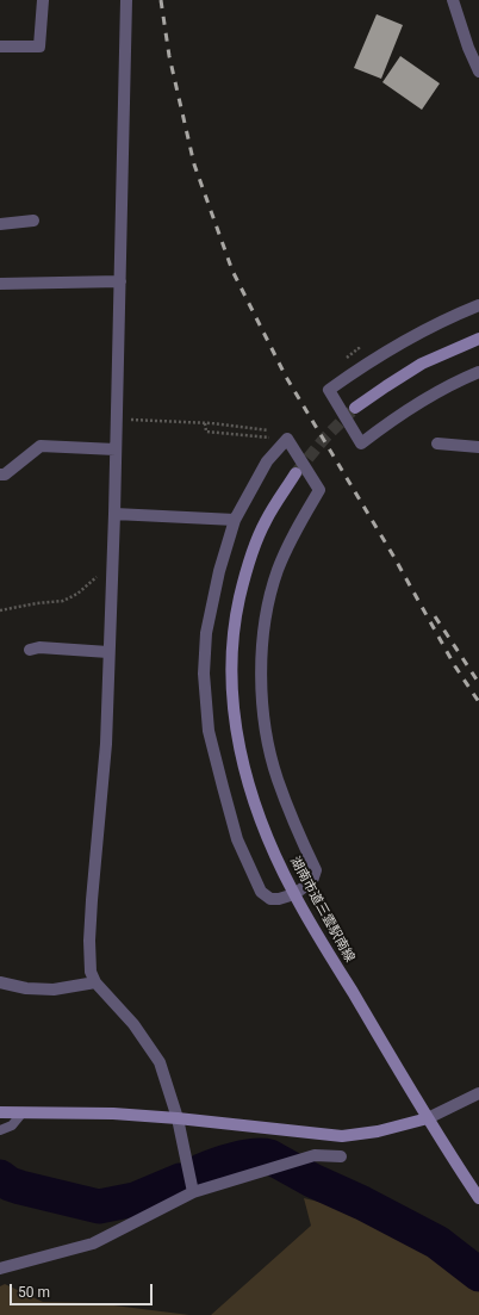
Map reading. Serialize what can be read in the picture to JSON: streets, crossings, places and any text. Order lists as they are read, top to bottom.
{
  "streets": {
    "street": ["湖南市道三雲駅南線"]
  },
  "scale_bar": "50 m"
}
